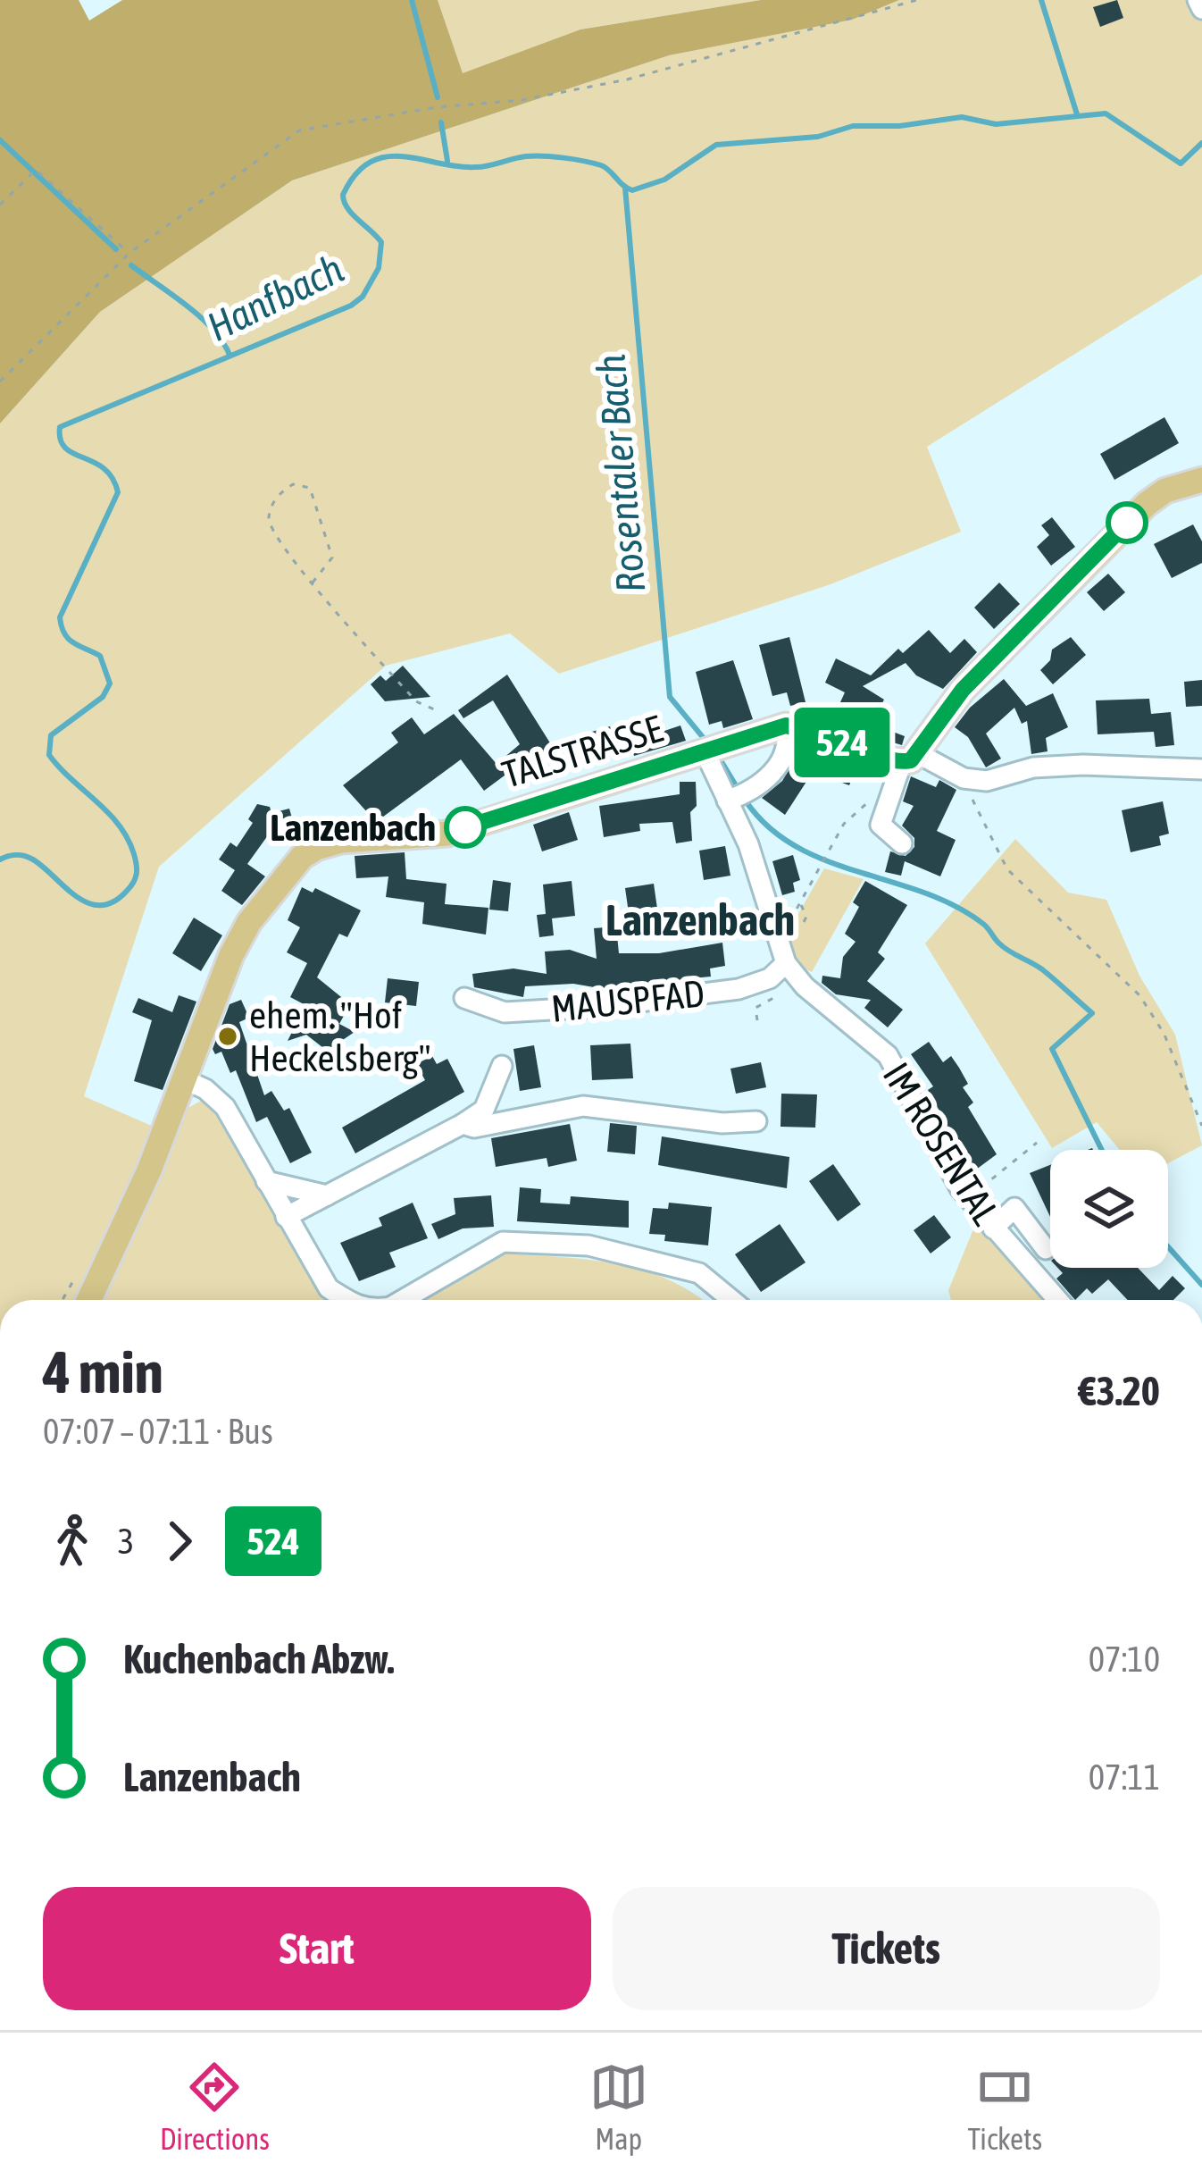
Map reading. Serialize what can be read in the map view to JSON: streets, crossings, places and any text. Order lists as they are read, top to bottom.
{
  "streets": {
    "main road": ["TALSTRASSE"],
    "street": ["MAUSPFAD", "IM ROSENTAL"]
  },
  "crossings": [
    ["TALSTRASSE", "IM ROSENTAL"],
    ["MAUSPFAD", "IM ROSENTAL"]
  ],
  "districts": ["Lanzenbach"],
  "water": ["Hanfbach", "Rosentaler Bach"],
  "places": ["Lanzenbach", "ehem. \"Hof Heckelsberg\""],
  "lines": ["bus line 524"],
  "page": {
    "on_map": "524",
    "heading": ["4 min", "07:07 – 07:11 · Bus", "€3.20"],
    "legs": ["3", "524"],
    "list": [
      {
        "name": "Kuchenbach Abzw.",
        "value": "07:10"
      },
      {
        "name": "Lanzenbach",
        "value": "07:11"
      }
    ],
    "buttons": ["Start", "Tickets"],
    "tabs": ["Directions", "Map", "Tickets"]
  }
}
